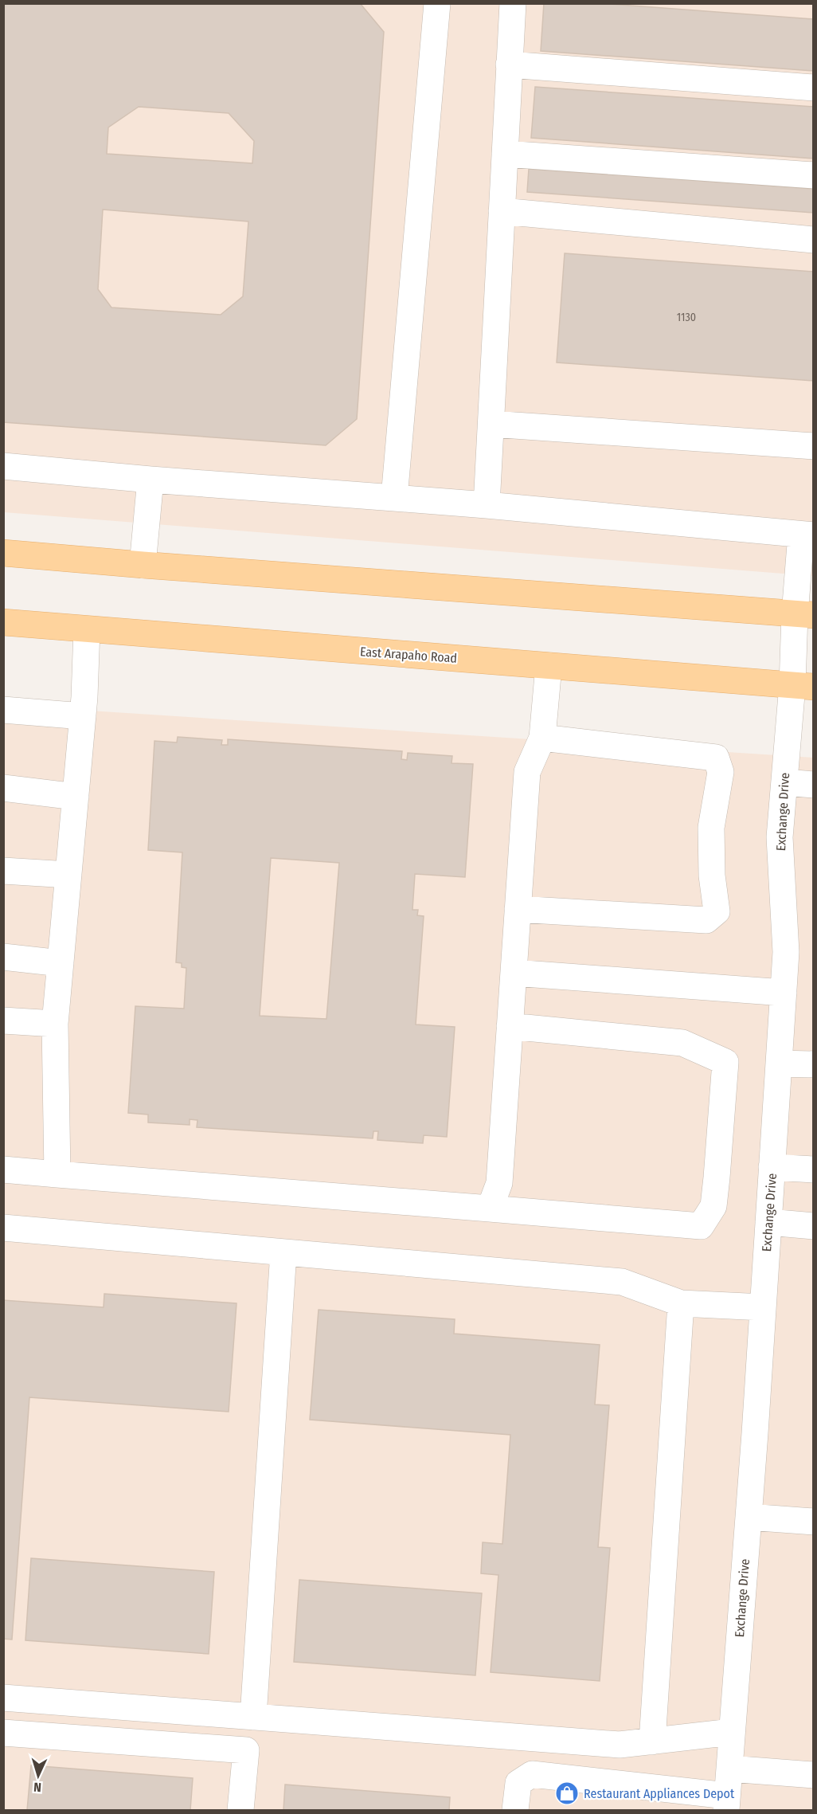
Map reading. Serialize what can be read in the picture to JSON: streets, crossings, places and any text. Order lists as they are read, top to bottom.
{
  "streets": {
    "main road": ["East Arapaho Road"],
    "street": ["Exchange Drive"]
  },
  "crossings": [
    ["East Arapaho Road", "Exchange Drive"]
  ],
  "places": {
    "shop": ["Restaurant Appliances Depot"]
  },
  "house_numbers": ["1130"],
  "north": "bottom"
}
